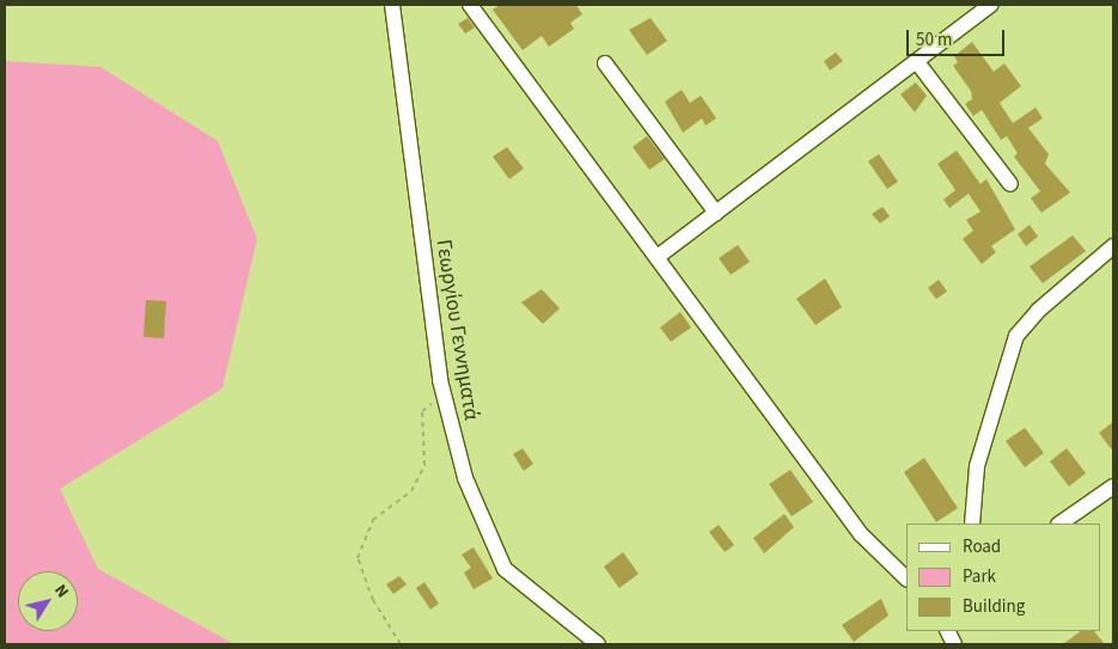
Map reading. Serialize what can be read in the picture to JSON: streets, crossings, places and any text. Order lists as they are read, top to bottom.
{
  "streets": {
    "street": ["Γεωργίου Γεννηματά"]
  },
  "legend": ["Road", "Park", "Building"],
  "scale_bar": "50 m",
  "north": "top right"
}
